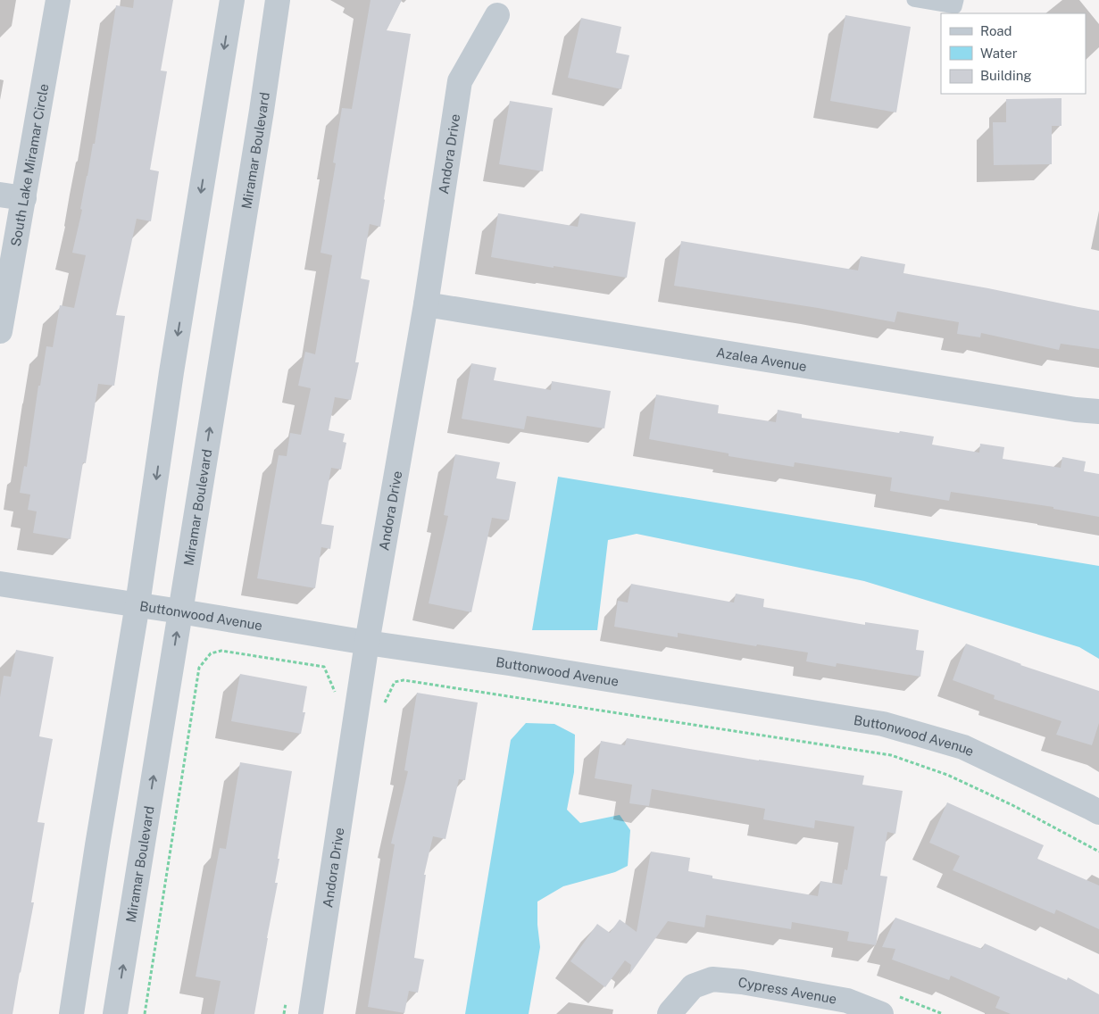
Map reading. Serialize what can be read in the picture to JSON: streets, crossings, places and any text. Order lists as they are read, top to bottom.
{
  "streets": {
    "street": [
      "Miramar Boulevard",
      "Andora Drive",
      "South Lake Miramar Circle",
      "Azalea Avenue",
      "Buttonwood Avenue",
      "Cypress Avenue"
    ]
  },
  "crossings": [
    ["Miramar Boulevard", "Buttonwood Avenue"],
    ["Andora Drive", "Azalea Avenue"],
    ["Andora Drive", "Buttonwood Avenue"]
  ],
  "legend": ["Road", "Water", "Building"]
}
